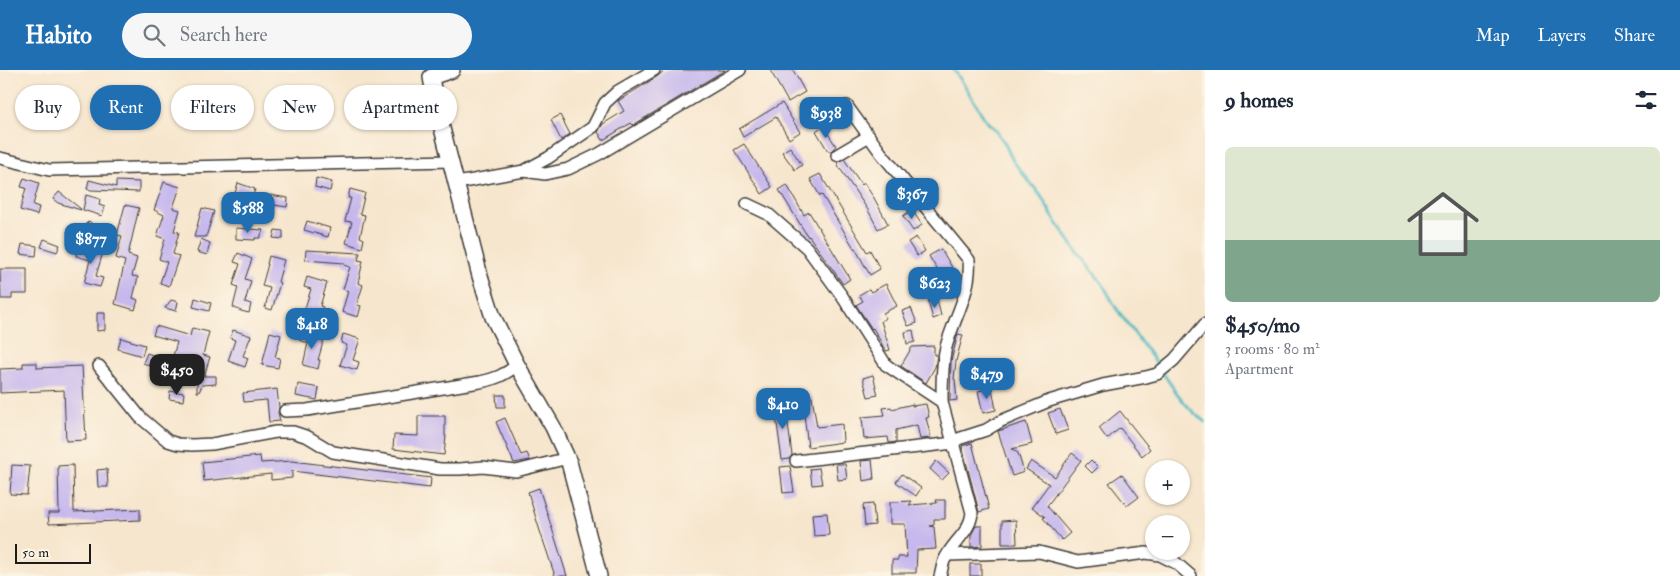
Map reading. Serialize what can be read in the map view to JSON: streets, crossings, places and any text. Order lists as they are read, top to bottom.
{
  "scale_bar": "50 m",
  "page": {
    "header": "Habito",
    "search": "Search here",
    "nav": ["Map", "Layers", "Share"],
    "heading": "9 homes",
    "chip": [
      "Buy",
      "Rent",
      "Filters",
      "New",
      "Apartment"
    ],
    "price": [
      "$938",
      "$367",
      "$588",
      "$877",
      "$623",
      "$418",
      "$450",
      "$479",
      "$410"
    ],
    "list": [
      {
        "name": "$450/mo",
        "note": "3 rooms · 80 m² · Apartment"
      }
    ],
    "map_buttons": ["+", "−"],
    "scale": "50 m"
  }
}
